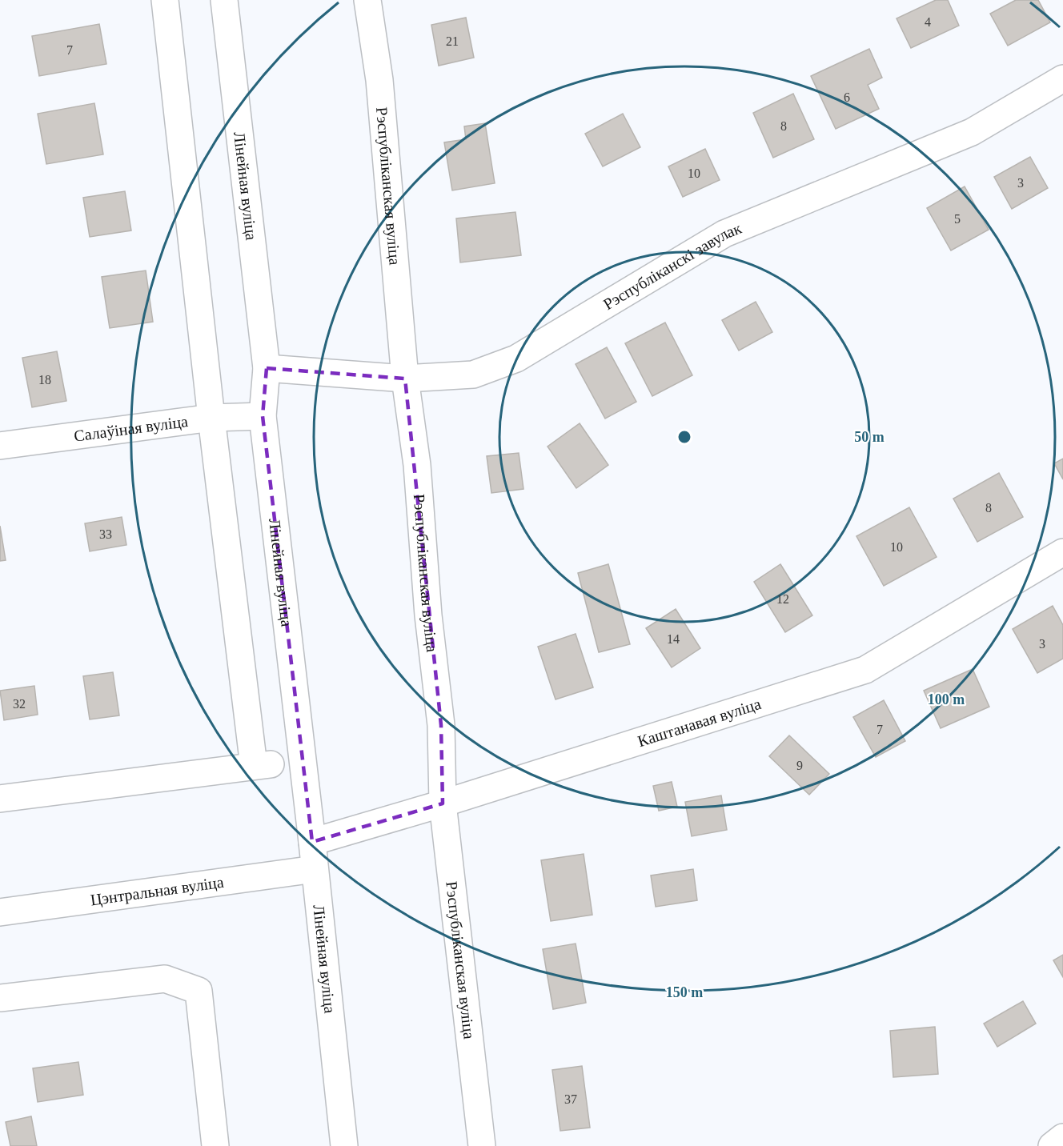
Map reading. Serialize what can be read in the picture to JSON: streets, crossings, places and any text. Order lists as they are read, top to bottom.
{
  "streets": {
    "street": [
      "Рэспубліканская вуліца",
      "Лінейная вуліца",
      "Рэспубліканскі завулак",
      "Салаўіная вуліца",
      "Каштанавая вуліца",
      "Цэнтральная вуліца"
    ]
  },
  "crossings": [
    ["Рэспубліканская вуліца", "Рэспубліканскі завулак"],
    ["Рэспубліканская вуліца", "Каштанавая вуліца"],
    ["Лінейная вуліца", "Рэспубліканскі завулак"],
    ["Лінейная вуліца", "Салаўіная вуліца"],
    ["Лінейная вуліца", "Каштанавая вуліца"],
    ["Лінейная вуліца", "Цэнтральная вуліца"]
  ],
  "house_numbers": [
    "4",
    "21",
    "7",
    "6",
    "8",
    "10",
    "3",
    "5",
    "18",
    "8",
    "33",
    "10",
    "12",
    "14",
    "3",
    "32",
    "7",
    "9",
    "37"
  ],
  "rings": ["50 m", "100 m", "150 m"]
}
